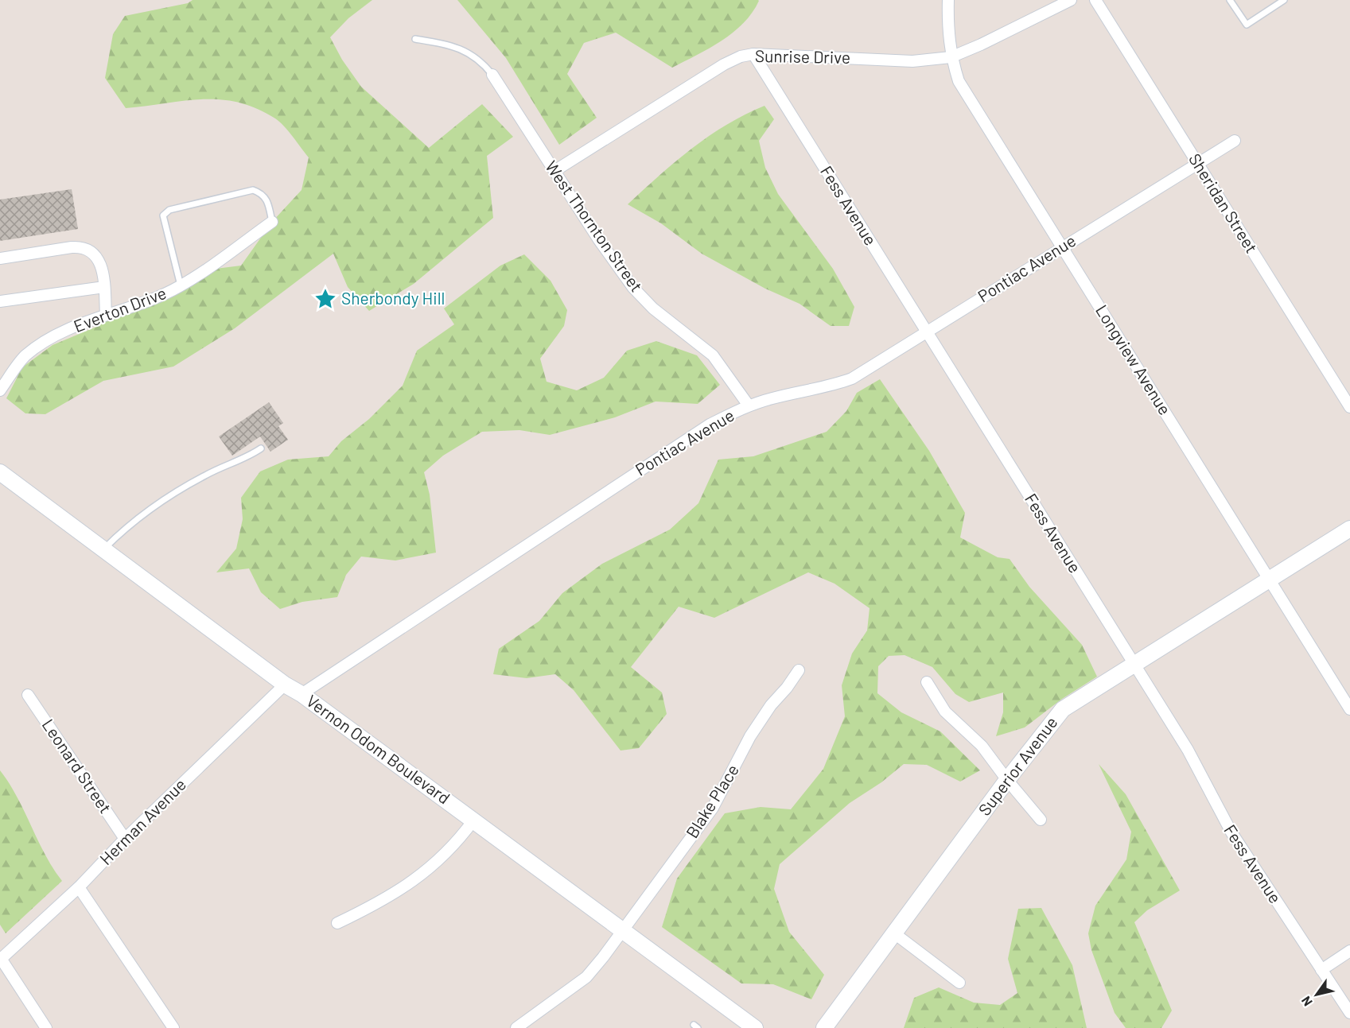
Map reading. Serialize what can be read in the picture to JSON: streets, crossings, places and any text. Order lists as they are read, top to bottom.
{
  "streets": {
    "main road": ["Vernon Odom Boulevard", "Superior Avenue"],
    "street": [
      "Sunrise Drive",
      "Sheridan Street",
      "Fess Avenue",
      "West Thornton Street",
      "Pontiac Avenue",
      "Everton Drive",
      "Longview Avenue",
      "Leonard Street",
      "Blake Place",
      "Herman Avenue"
    ]
  },
  "crossings": [
    ["Sunrise Drive", "Fess Avenue"],
    ["Sunrise Drive", "West Thornton Street"],
    ["Sunrise Drive", "Longview Avenue"],
    ["Sheridan Street", "Pontiac Avenue"],
    ["Fess Avenue", "Pontiac Avenue"],
    ["Fess Avenue", "Superior Avenue"],
    ["West Thornton Street", "Pontiac Avenue"],
    ["Pontiac Avenue", "Longview Avenue"],
    ["Pontiac Avenue", "Vernon Odom Boulevard"],
    ["Longview Avenue", "Superior Avenue"],
    ["Vernon Odom Boulevard", "Blake Place"],
    ["Vernon Odom Boulevard", "Herman Avenue"],
    ["Leonard Street", "Herman Avenue"]
  ],
  "places": {
    "place": ["Sherbondy Hill"]
  },
  "north": "bottom left"
}
